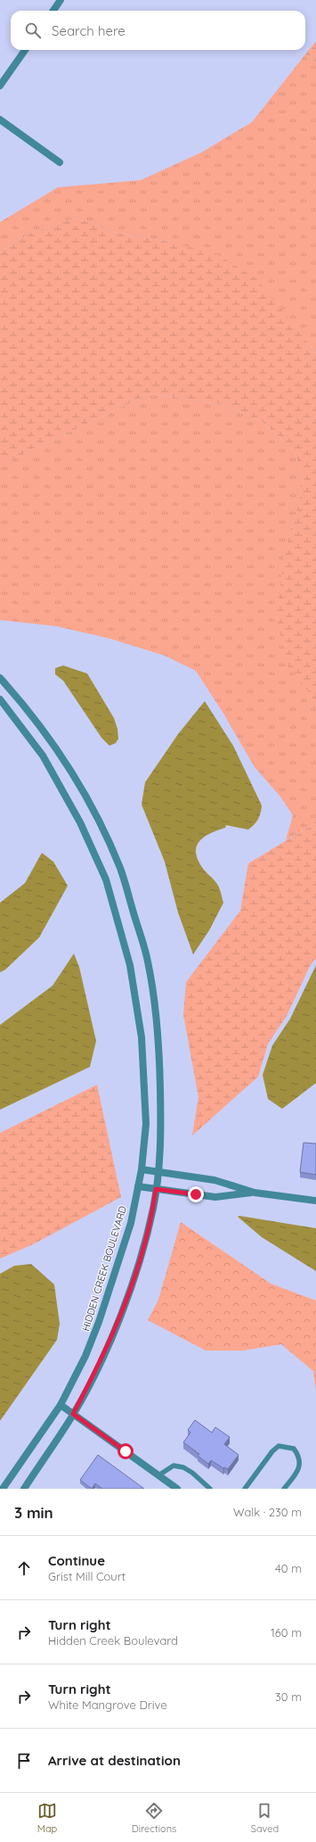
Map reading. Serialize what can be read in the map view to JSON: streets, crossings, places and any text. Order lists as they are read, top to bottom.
{
  "streets": {
    "street": ["HIDDEN CREEK BOULEVARD"]
  },
  "page": {
    "search": "Search here",
    "heading": ["3 min", "Walk · 230 m"],
    "list": [
      ["Continue", "Grist Mill Court", "40 m"],
      ["Turn right", "Hidden Creek Boulevard", "160 m"],
      ["Turn right", "White Mangrove Drive", "30 m"],
      "Arrive at destination"
    ],
    "nav": ["Map", "Directions", "Saved"]
  }
}
